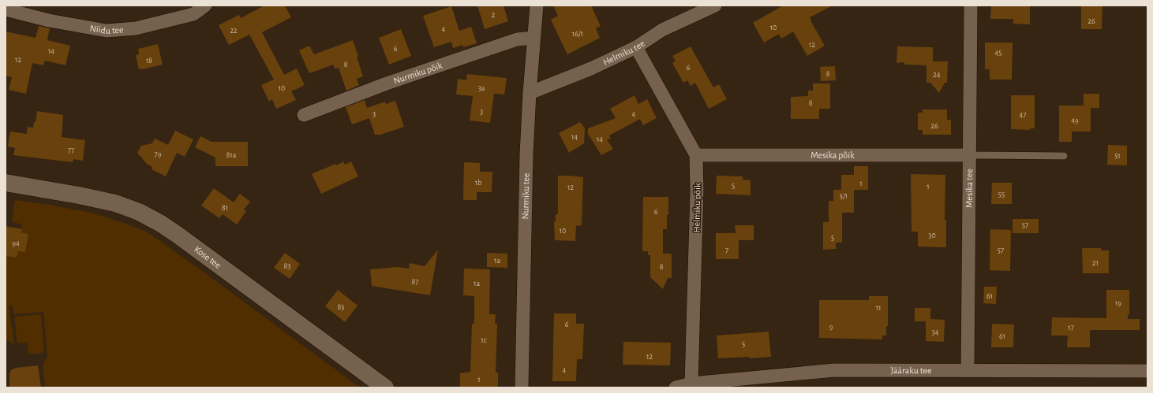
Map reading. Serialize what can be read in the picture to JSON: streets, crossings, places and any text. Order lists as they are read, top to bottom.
{
  "streets": {
    "main road": ["Kose tee"],
    "street": [
      "Niidu tee",
      "Helmiku tee",
      "Nurmiku põik",
      "Mesika põik",
      "Mesika tee",
      "Nurmiku tee",
      "Helmiku põik",
      "Jääraku tee"
    ]
  },
  "crossings": [
    ["Helmiku tee", "Nurmiku tee"],
    ["Helmiku tee", "Helmiku põik"],
    ["Nurmiku põik", "Nurmiku tee"],
    ["Mesika põik", "Mesika tee"],
    ["Mesika põik", "Helmiku põik"],
    ["Mesika tee", "Jääraku tee"],
    ["Helmiku põik", "Jääraku tee"]
  ],
  "house_numbers": [
    "2",
    "26",
    "10",
    "4",
    "22",
    "16/1",
    "12",
    "6",
    "14",
    "45",
    "12",
    "18",
    "8",
    "6",
    "8",
    "24",
    "10",
    "3a",
    "8",
    "3",
    "3",
    "4",
    "47",
    "49",
    "26",
    "14",
    "14",
    "77",
    "79",
    "81a",
    "51",
    "1b",
    "1",
    "5",
    "1",
    "12",
    "55",
    "5/1",
    "81",
    "6",
    "57",
    "10",
    "30",
    "5",
    "94",
    "7",
    "57",
    "1a",
    "21",
    "83",
    "8",
    "87",
    "1a",
    "61",
    "19",
    "85",
    "11",
    "6",
    "9",
    "17",
    "34",
    "61",
    "1c",
    "5",
    "12",
    "4",
    "1"
  ]
}
